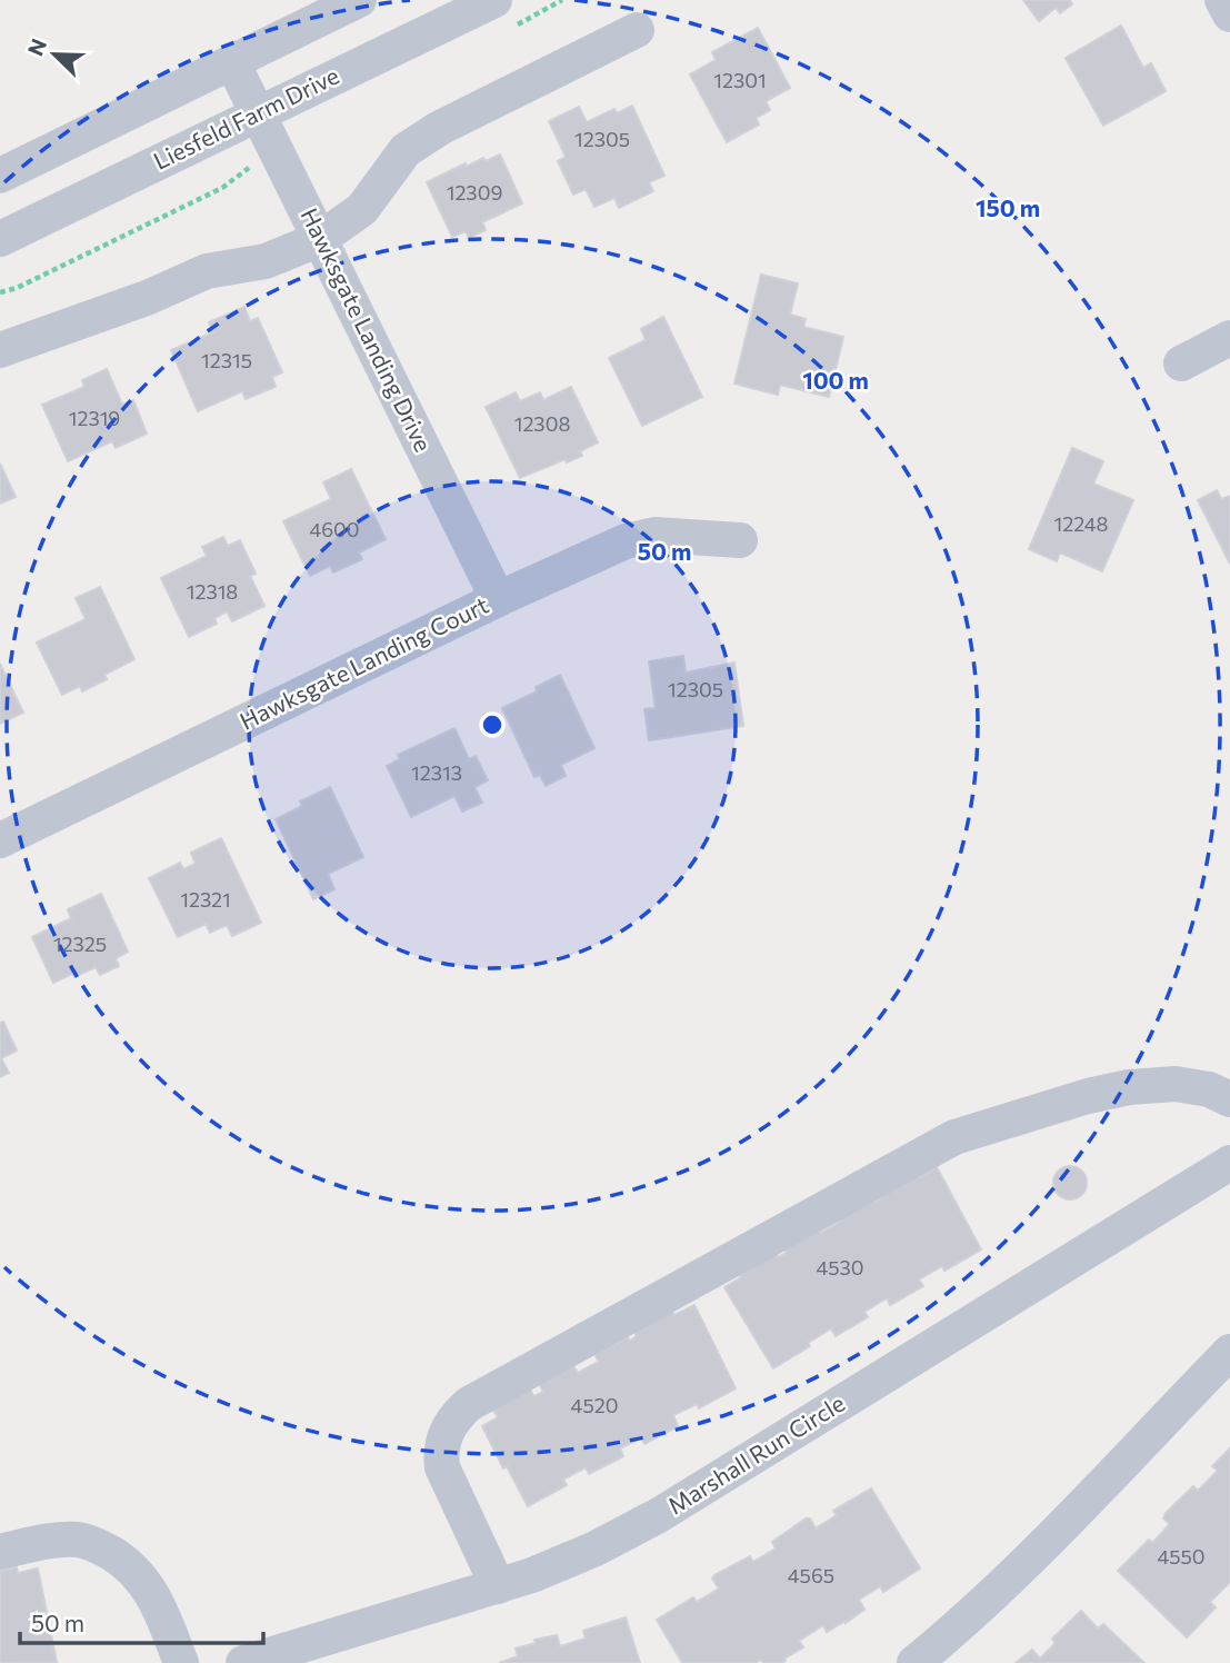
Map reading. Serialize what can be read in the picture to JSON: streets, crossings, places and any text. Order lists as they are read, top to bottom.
{
  "streets": {
    "street": [
      "Liesfeld Farm Drive",
      "Hawksgate Landing Drive",
      "Hawksgate Landing Court",
      "Marshall Run Circle"
    ]
  },
  "crossings": [
    ["Liesfeld Farm Drive", "Hawksgate Landing Drive"],
    ["Hawksgate Landing Drive", "Hawksgate Landing Court"]
  ],
  "house_numbers": [
    "12301",
    "12305",
    "12309",
    "12315",
    "12319",
    "12308",
    "12248",
    "4600",
    "12318",
    "12305",
    "12313",
    "12321",
    "12325",
    "4530",
    "4520",
    "4550",
    "4565"
  ],
  "scale_bar": "50 m",
  "north": "top left",
  "rings": ["150 m", "100 m", "50 m"]
}
